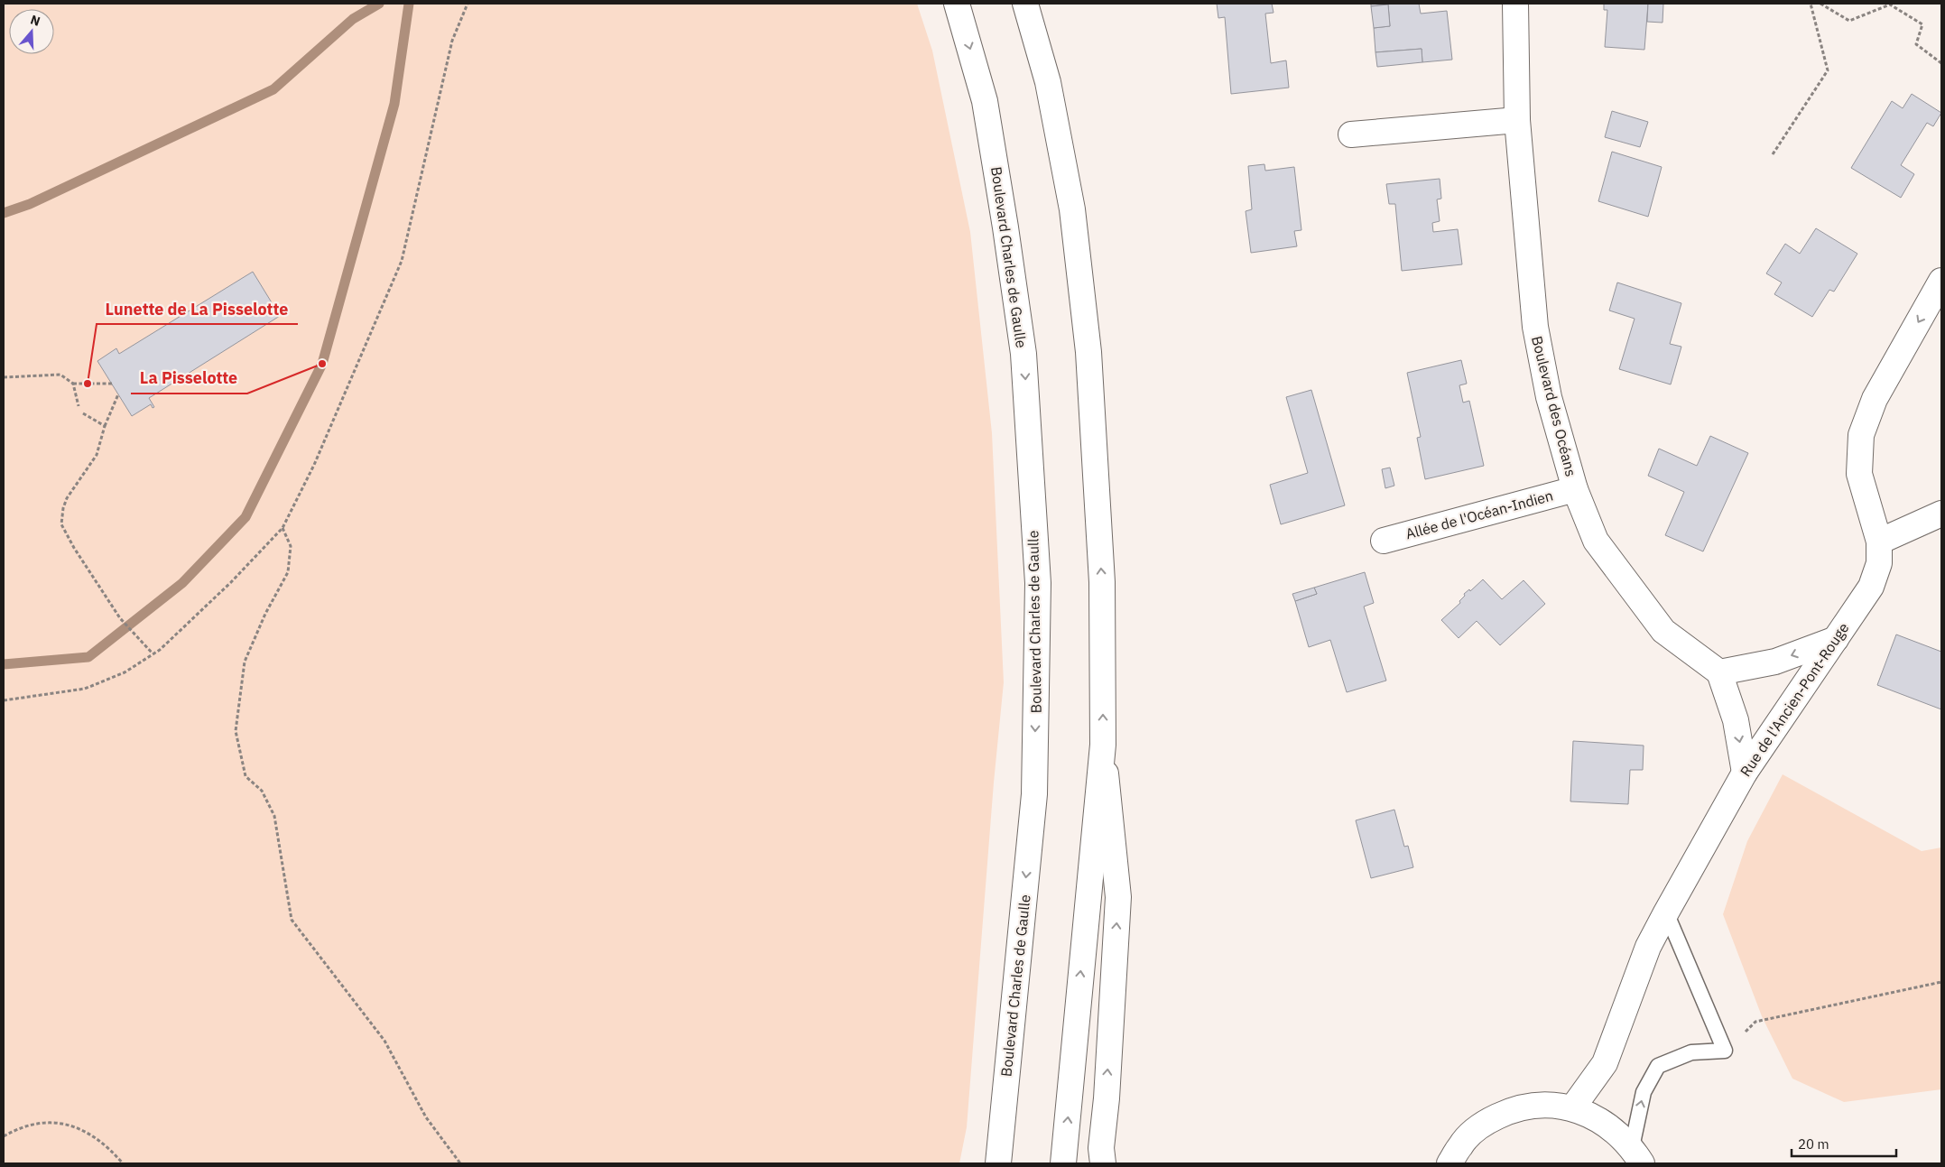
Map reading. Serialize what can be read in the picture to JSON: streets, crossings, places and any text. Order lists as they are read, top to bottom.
{
  "streets": {
    "street": [
      "Boulevard Charles de Gaulle",
      "Boulevard des Océans",
      "Allée de l'Océan-Indien",
      "Rue de l'Ancien-Pont-Rouge"
    ]
  },
  "crossings": [
    ["Boulevard des Océans", "Allée de l'Océan-Indien"]
  ],
  "places": ["La Pisselotte", "Lunette de La Pisselotte"],
  "scale_bar": "20 m",
  "north": "top"
}
